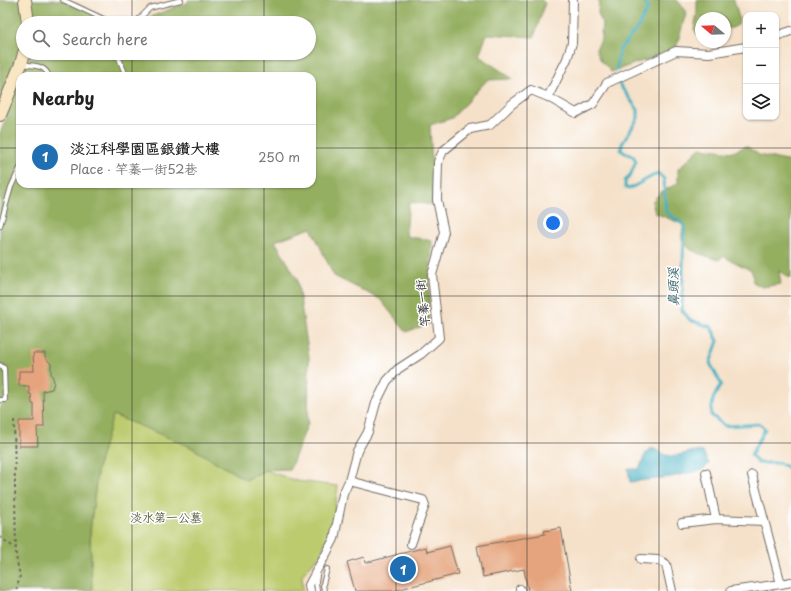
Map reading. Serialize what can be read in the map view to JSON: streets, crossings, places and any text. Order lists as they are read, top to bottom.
{
  "streets": {
    "street": ["竿蓁一街"]
  },
  "water": ["鼻頭溪"],
  "parks": ["淡水第一公墓"],
  "north": "left",
  "page": {
    "map_buttons": ["+", "−"],
    "search": "Search here",
    "heading": "Nearby",
    "list": [
      {
        "mark": "1",
        "name": "淡江科學園區銀鑽大樓",
        "note": "Place · 竿蓁一街52巷",
        "value": "250 m"
      }
    ],
    "pins": "1"
  }
}
